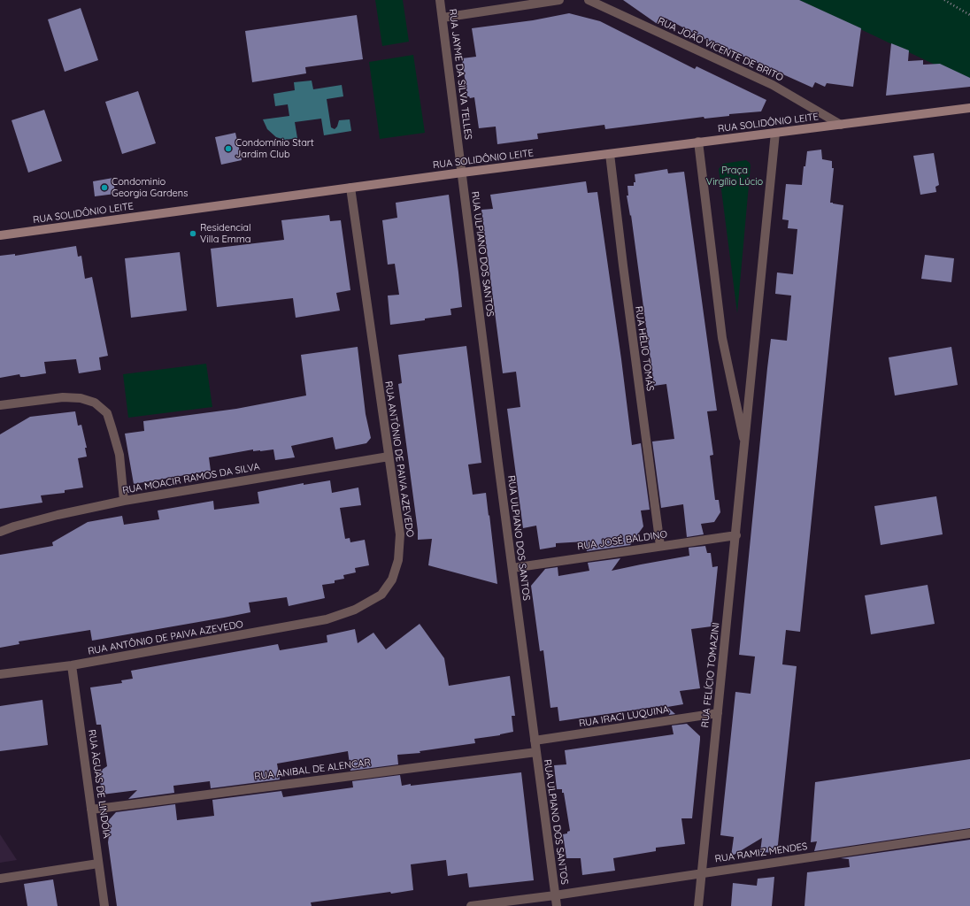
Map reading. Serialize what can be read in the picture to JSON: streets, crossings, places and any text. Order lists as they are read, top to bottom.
{
  "streets": {
    "main road": ["RUA SOLIDÔNIO LEITE"],
    "street": [
      "RUA JOÃO VICENTE DE BRITO",
      "RUA JAYME DA SILVA TELLES",
      "RUA ULPIANO DOS SANTOS",
      "RUA HÉLIO TOMÁS",
      "RUA ANTÔNIO DE PAIVA AZEVEDO",
      "RUA MOACIR RAMOS DA SILVA",
      "RUA JOSÉ BALDINO",
      "RUA FELÍCIO TOMAZINI",
      "RUA IRACI LUQUINA",
      "RUA ANIBAL DE ALENCAR",
      "RUA ÀGUAS DE LINDÓIA",
      "RUA RAMIZ MENDES"
    ]
  },
  "crossings": [
    ["RUA JOÃO VICENTE DE BRITO", "RUA SOLIDÔNIO LEITE"],
    ["RUA JAYME DA SILVA TELLES", "RUA SOLIDÔNIO LEITE"],
    ["RUA JAYME DA SILVA TELLES", "RUA ULPIANO DOS SANTOS"],
    ["RUA SOLIDÔNIO LEITE", "RUA ULPIANO DOS SANTOS"],
    ["RUA SOLIDÔNIO LEITE", "RUA HÉLIO TOMÁS"],
    ["RUA SOLIDÔNIO LEITE", "RUA ANTÔNIO DE PAIVA AZEVEDO"],
    ["RUA ULPIANO DOS SANTOS", "RUA JOSÉ BALDINO"],
    ["RUA ULPIANO DOS SANTOS", "RUA IRACI LUQUINA"],
    ["RUA ULPIANO DOS SANTOS", "RUA ANIBAL DE ALENCAR"],
    ["RUA ULPIANO DOS SANTOS", "RUA RAMIZ MENDES"],
    ["RUA HÉLIO TOMÁS", "RUA JOSÉ BALDINO"],
    ["RUA ANTÔNIO DE PAIVA AZEVEDO", "RUA MOACIR RAMOS DA SILVA"],
    ["RUA ANTÔNIO DE PAIVA AZEVEDO", "RUA ÀGUAS DE LINDÓIA"],
    ["RUA JOSÉ BALDINO", "RUA FELÍCIO TOMAZINI"],
    ["RUA FELÍCIO TOMAZINI", "RUA IRACI LUQUINA"],
    ["RUA FELÍCIO TOMAZINI", "RUA RAMIZ MENDES"],
    ["RUA ANIBAL DE ALENCAR", "RUA ÀGUAS DE LINDÓIA"]
  ],
  "parks": ["Praça Virgílio Lúcio"],
  "places": ["Condomínio Start Jardim Club", "Condominio Georgia Gardens", "Residencial Villa Emma"]
}
